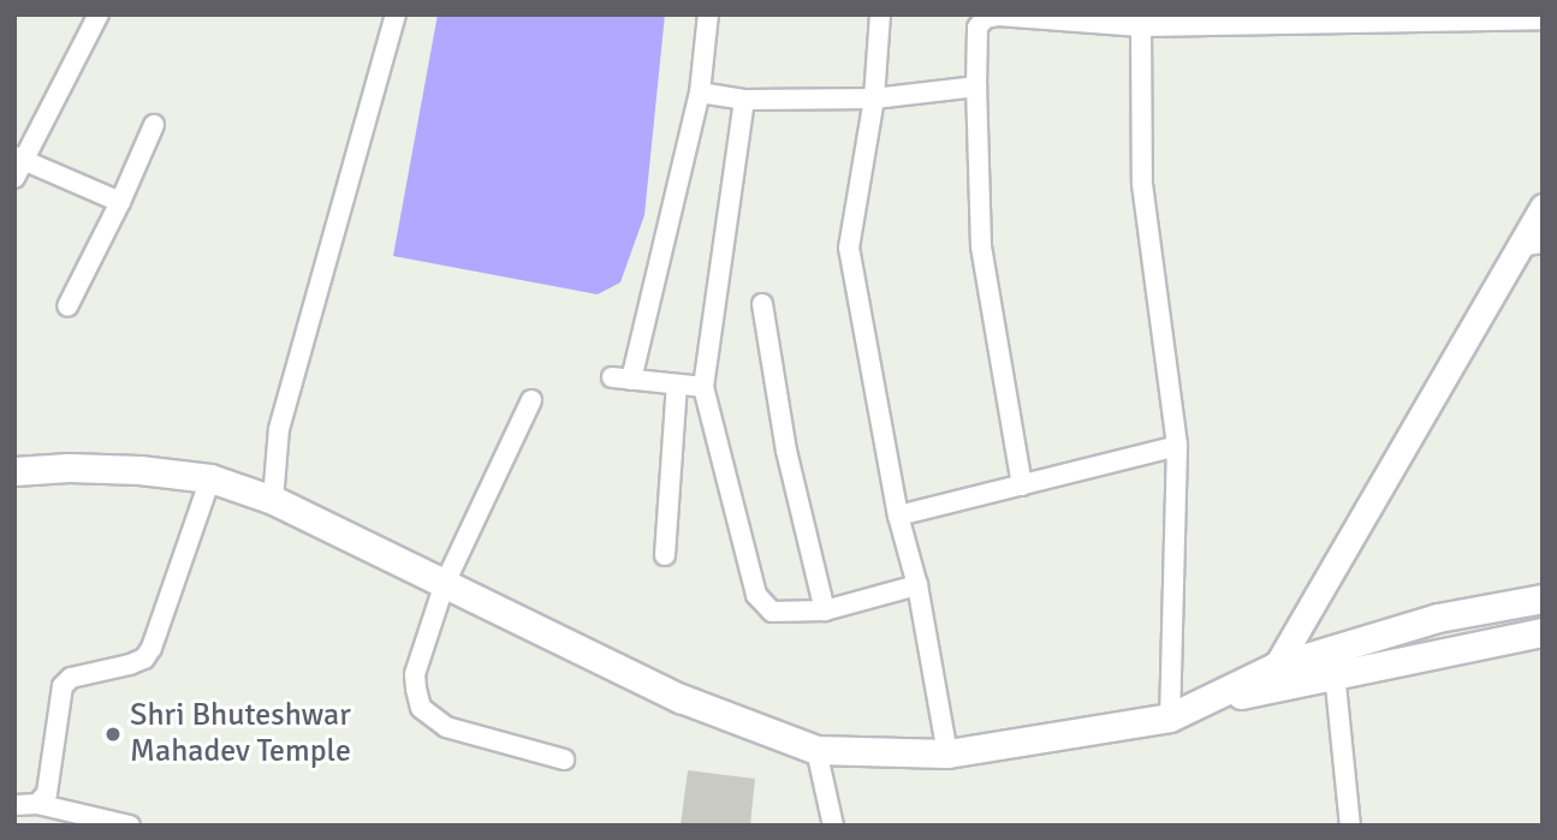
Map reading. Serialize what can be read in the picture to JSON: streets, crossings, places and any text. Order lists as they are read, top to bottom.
{
  "places": ["Shri Bhuteshwar Mahadev Temple"]
}
